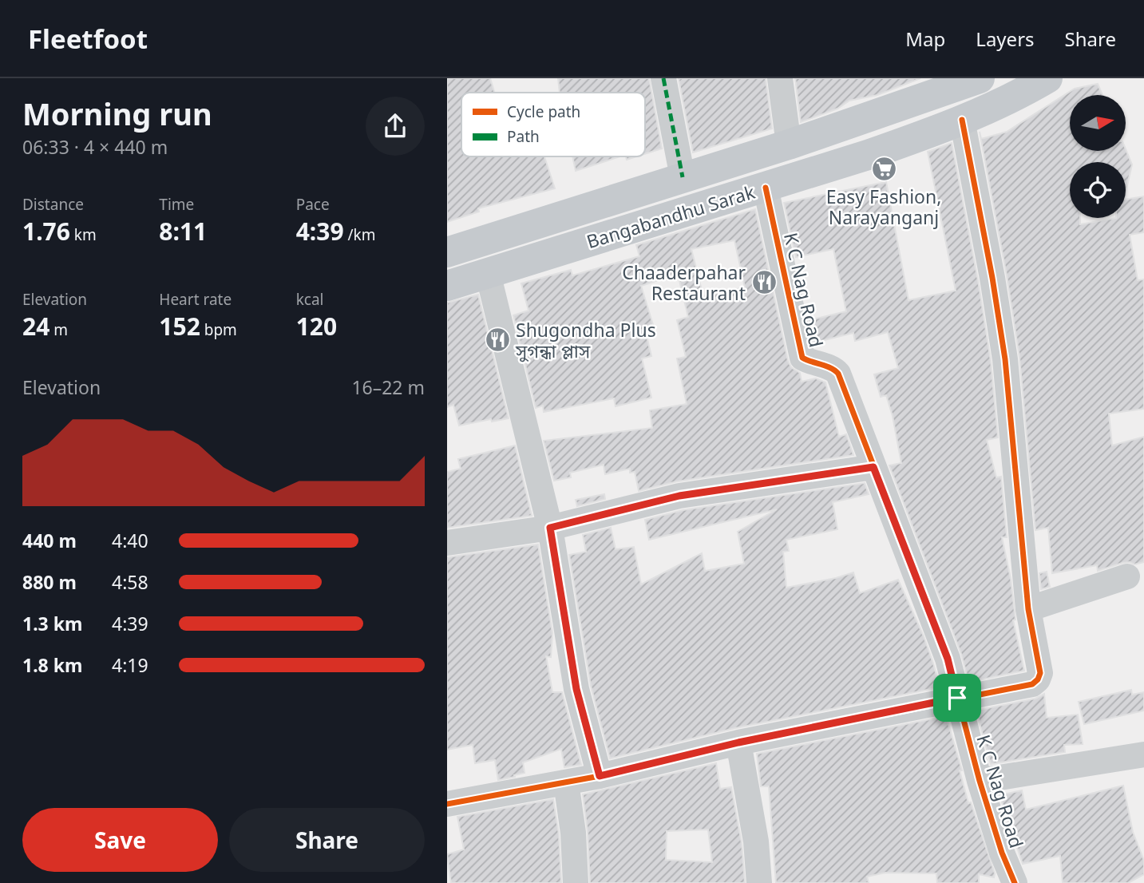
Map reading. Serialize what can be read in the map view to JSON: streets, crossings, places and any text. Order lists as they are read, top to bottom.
{
  "streets": {
    "main road": ["Bangabandhu Sarak"],
    "street": ["K C Nag Road"]
  },
  "crossings": [
    ["Bangabandhu Sarak", "K C Nag Road"]
  ],
  "places": {
    "supermarket": ["Easy Fashion, Narayanganj"],
    "restaurant": ["Chaaderpahar Restaurant", "Shugondha Plus সুগন্ধা প্লাস"]
  },
  "legend": ["Cycle path", "Path"],
  "north": "right",
  "page": {
    "header": "Fleetfoot",
    "nav": ["Map", "Layers", "Share"],
    "heading": ["Morning run", "06:33 · 4 × 440 m"],
    "stats": [
      ["Distance", "1.76 km"],
      ["Time", "8:11"],
      ["Pace", "4:39 /km"],
      ["Elevation", "24 m"],
      ["Heart rate", "152 bpm"],
      ["kcal", "120"]
    ],
    "chart": ["Elevation", "16–22 m"],
    "list": [
      {
        "name": "440 m",
        "note": "4:40"
      },
      {
        "name": "880 m",
        "note": "4:58"
      },
      {
        "name": "1.3 km",
        "note": "4:39"
      },
      {
        "name": "1.8 km",
        "note": "4:19"
      }
    ],
    "buttons": ["Save", "Share"]
  }
}
